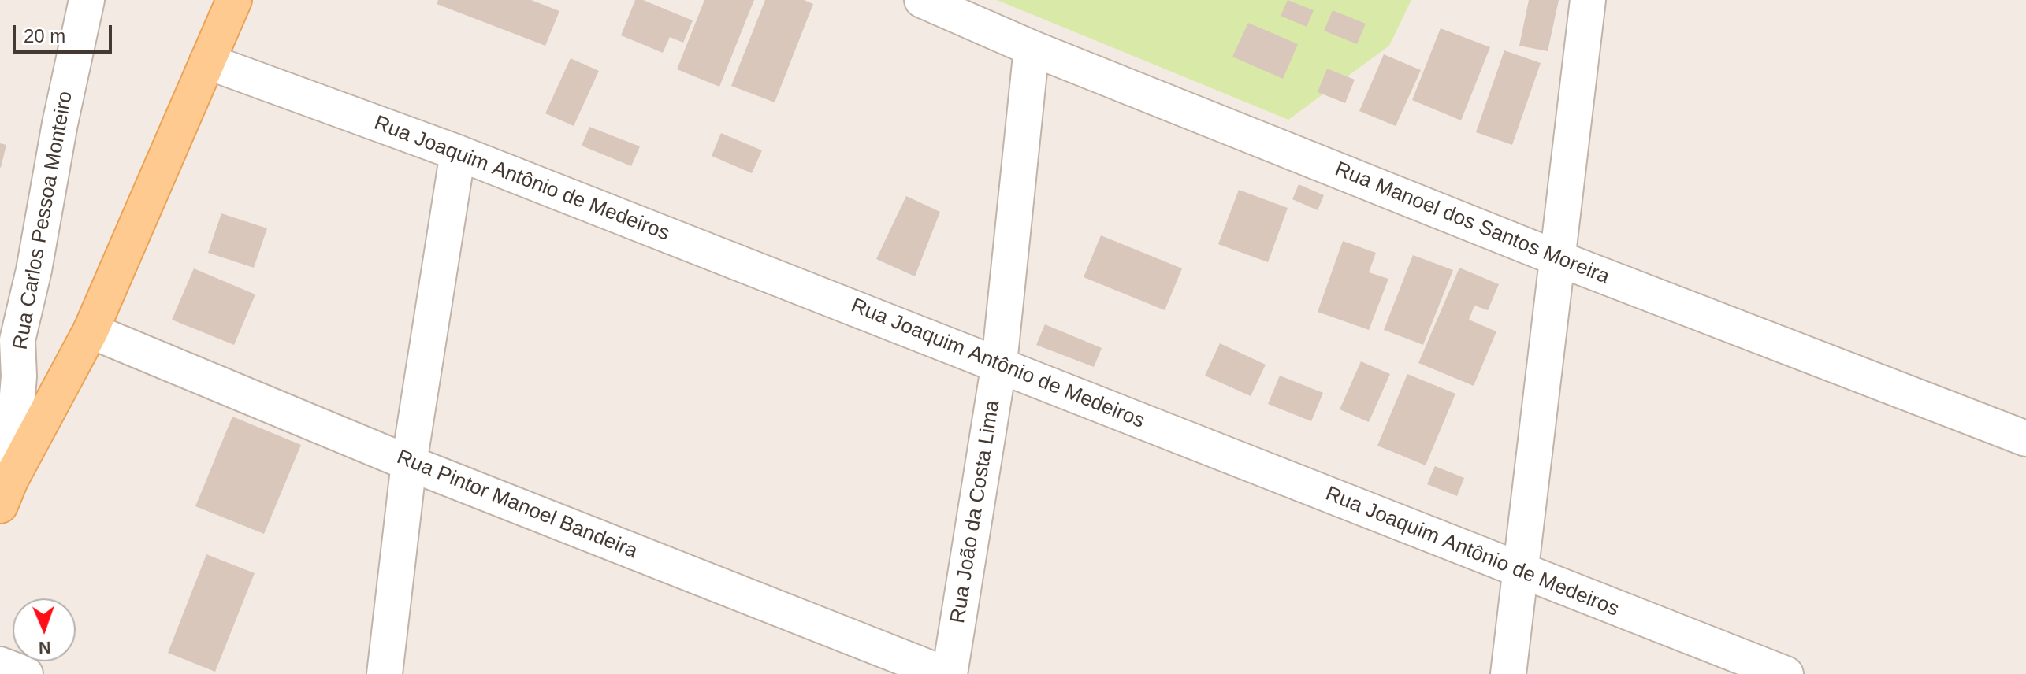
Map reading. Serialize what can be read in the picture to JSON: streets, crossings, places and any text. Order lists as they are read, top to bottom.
{
  "streets": {
    "street": [
      "Rua Joaquim Antônio de Medeiros",
      "Rua Carlos Pessoa Monteiro",
      "Rua Manoel dos Santos Moreira",
      "Rua Pintor Manoel Bandeira",
      "Rua João da Costa Lima"
    ]
  },
  "crossings": [
    ["Rua Joaquim Antônio de Medeiros", "Rua João da Costa Lima"],
    ["Rua Manoel dos Santos Moreira", "Rua João da Costa Lima"],
    ["Rua Pintor Manoel Bandeira", "Rua João da Costa Lima"]
  ],
  "scale_bar": "20 m",
  "north": "bottom"
}
